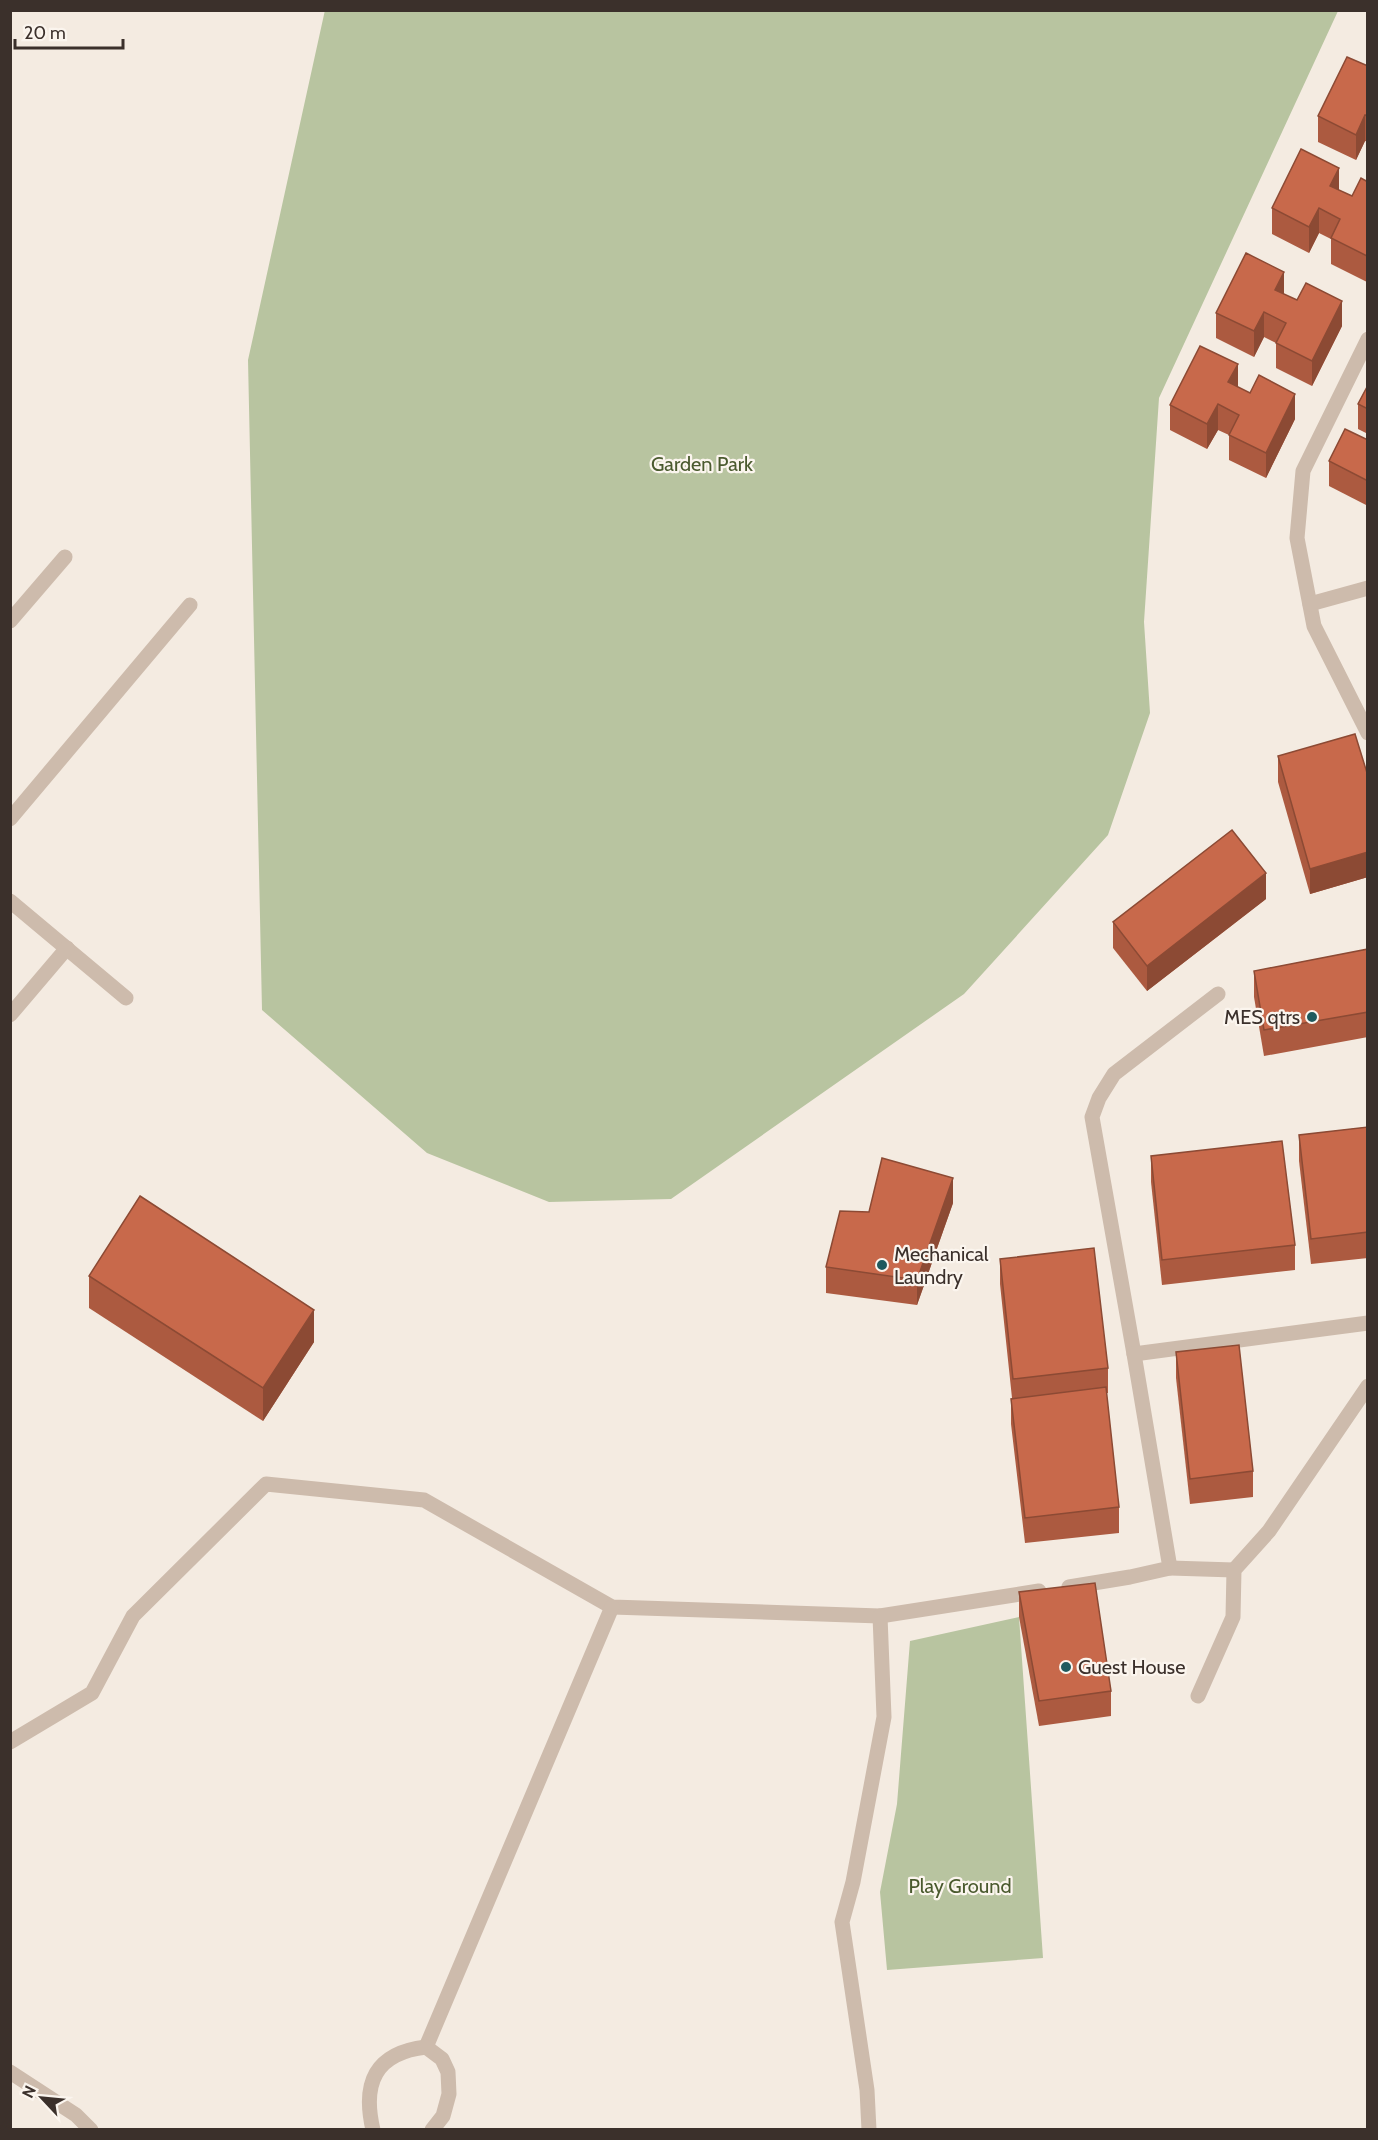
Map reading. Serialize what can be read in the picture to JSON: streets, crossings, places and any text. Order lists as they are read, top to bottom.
{
  "parks": ["Garden Park", "Play Ground"],
  "places": ["MES qtrs", "Mechanical Laundry", "Guest House"],
  "scale_bar": "20 m",
  "north": "top left"
}
